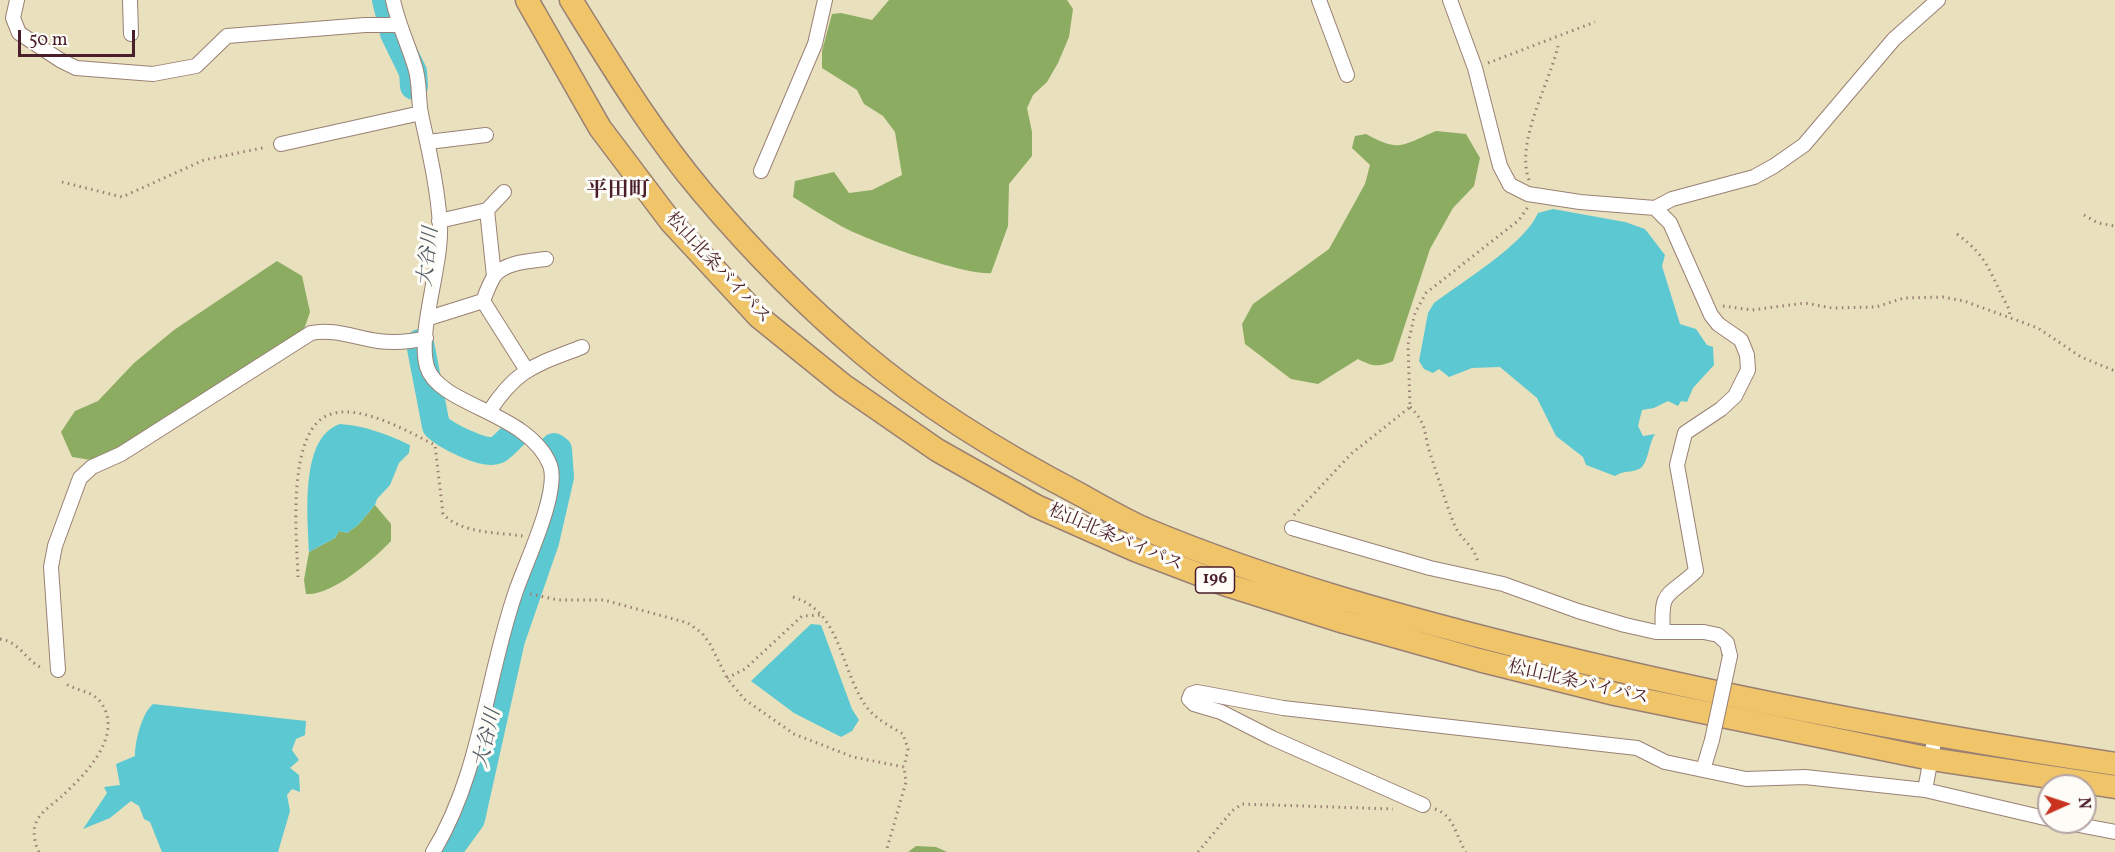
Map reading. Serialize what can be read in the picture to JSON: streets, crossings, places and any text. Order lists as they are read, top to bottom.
{
  "streets": {
    "highway": ["松山北条バイパス", "196"]
  },
  "districts": ["平田町"],
  "water": ["大谷川"],
  "scale_bar": "50 m",
  "north": "right"
}
